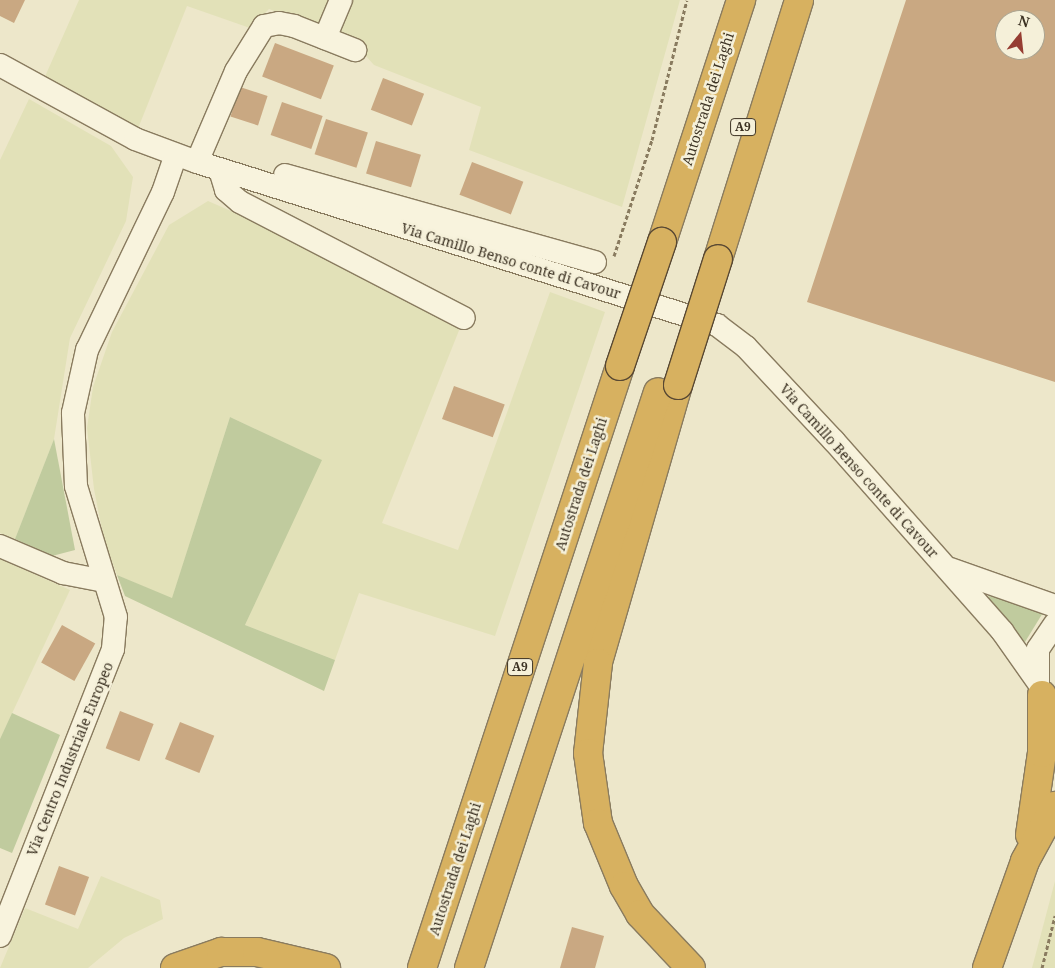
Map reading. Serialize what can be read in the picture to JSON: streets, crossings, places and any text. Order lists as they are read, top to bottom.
{
  "streets": {
    "highway": ["Autostrada dei Laghi", "A9"],
    "street": ["Via Camillo Benso conte di Cavour", "Via Centro Industriale Europeo"]
  },
  "crossings": [
    ["Via Camillo Benso conte di Cavour", "Via Centro Industriale Europeo"]
  ],
  "north": "top"
}
